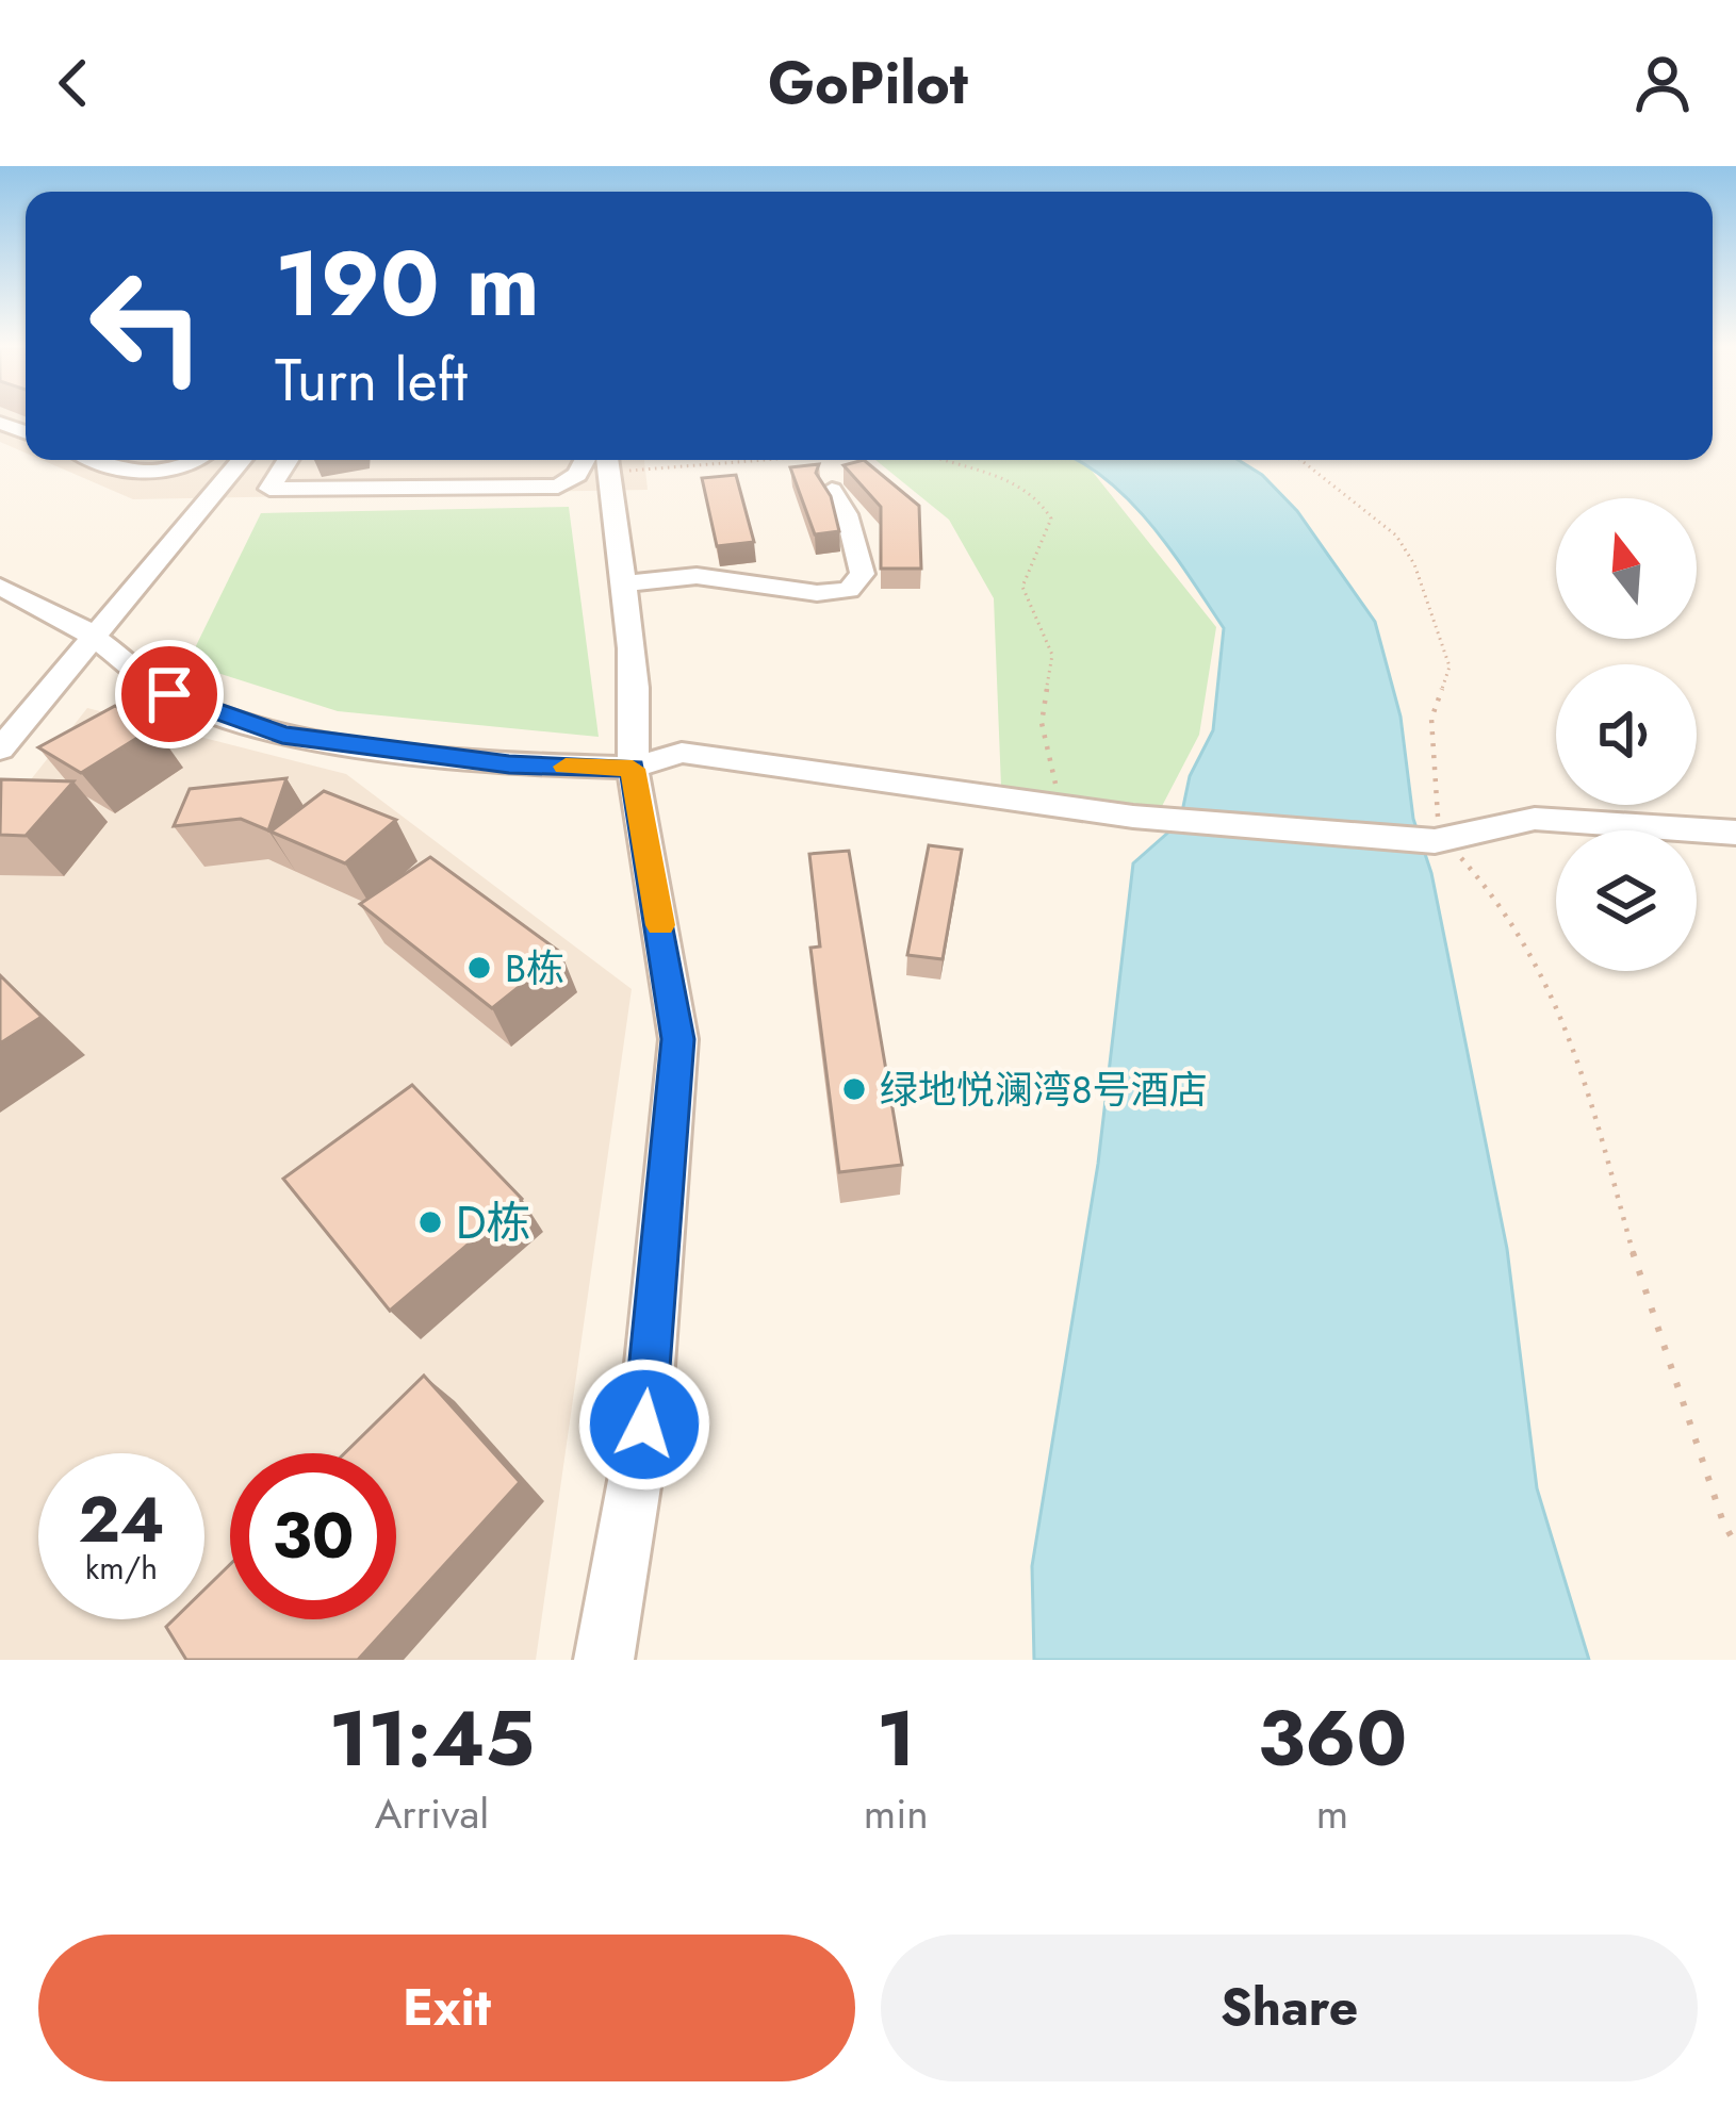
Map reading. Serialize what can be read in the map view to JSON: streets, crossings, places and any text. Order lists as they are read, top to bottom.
{
  "places": ["B栋", "绿地悦澜湾8号酒店", "D栋"],
  "north": "top",
  "page": {
    "header": "GoPilot",
    "turn": ["190 m", "Turn left"],
    "speed": "24 km/h",
    "limit": "30",
    "eta": [
      "11:45",
      "Arrival",
      "1",
      "min",
      "360",
      "m"
    ],
    "buttons": ["Exit", "Share"]
  }
}
